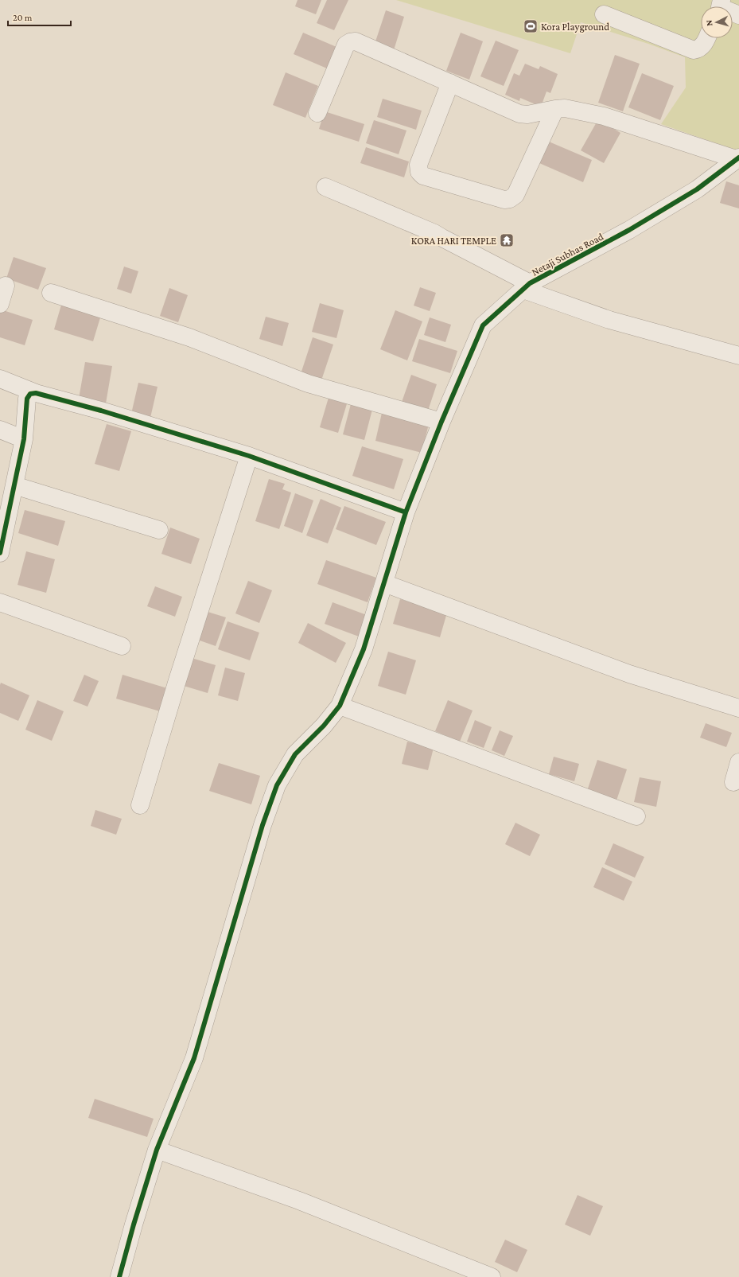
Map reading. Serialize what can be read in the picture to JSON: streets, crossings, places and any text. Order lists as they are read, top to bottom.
{
  "streets": {
    "street": ["Netaji Subhas Road"]
  },
  "places": {
    "sports": ["Kora Playground"],
    "temple": ["KORA HARI TEMPLE"]
  },
  "scale_bar": "20 m",
  "north": "left"
}
